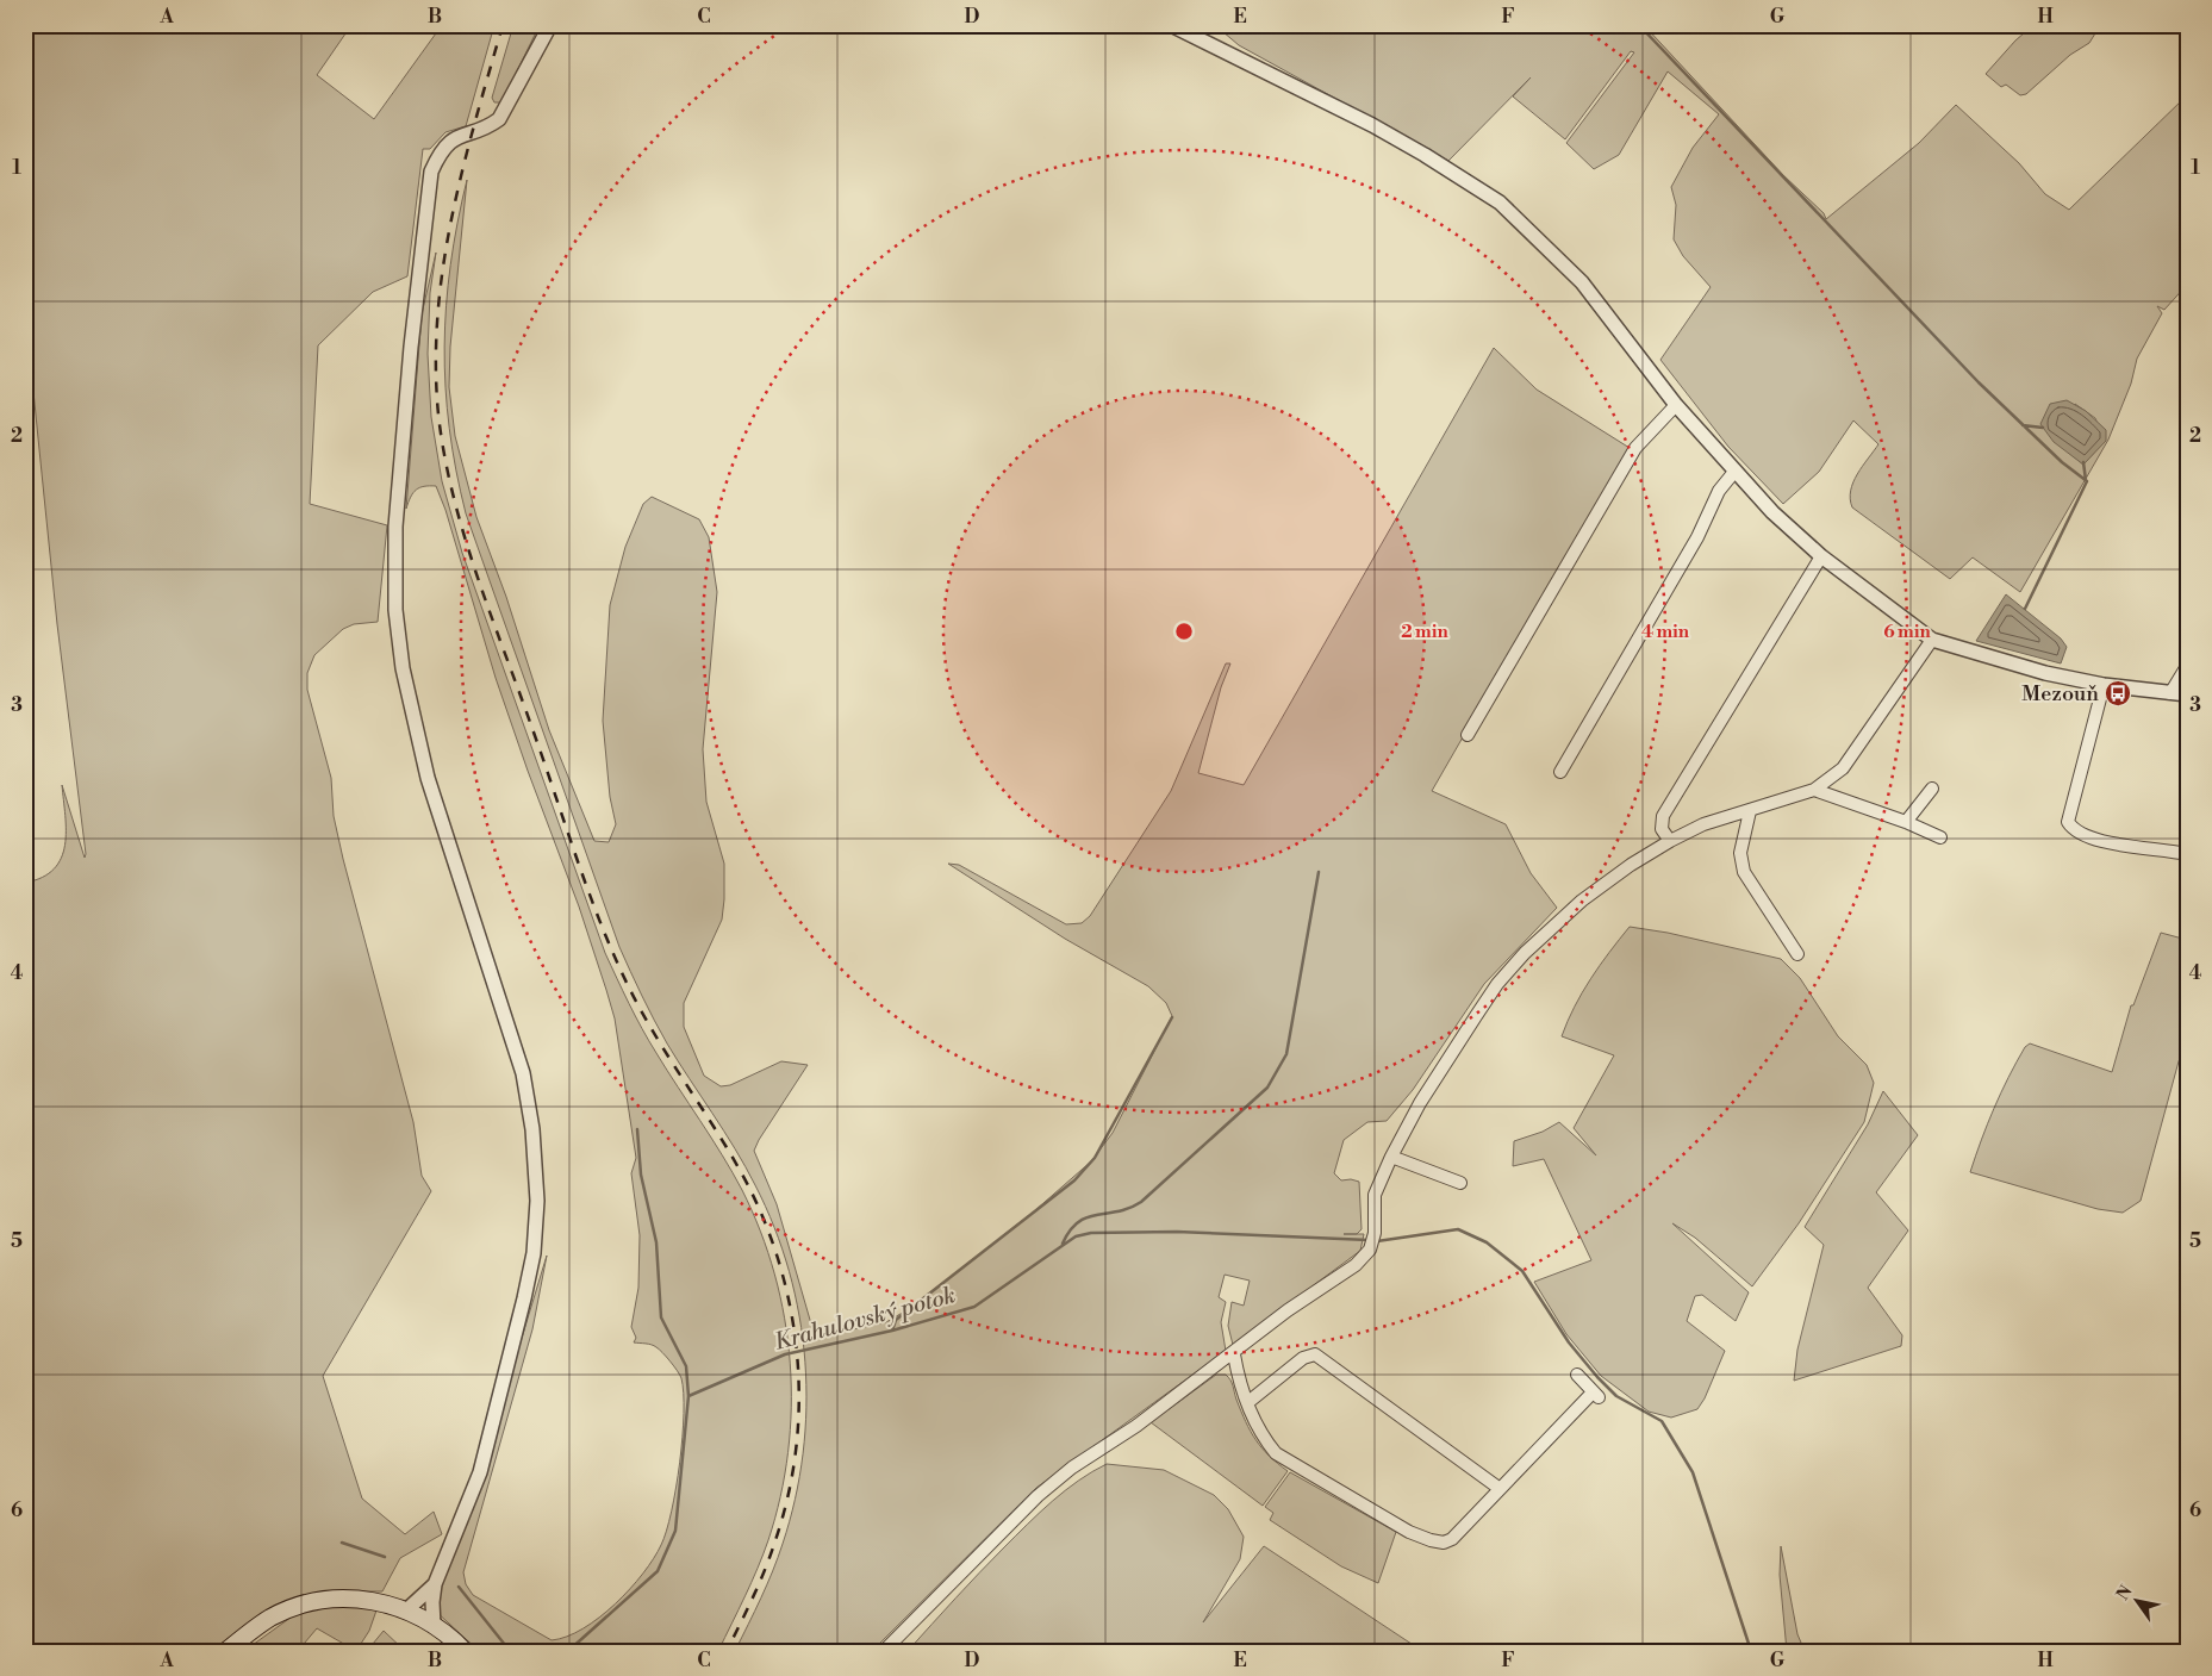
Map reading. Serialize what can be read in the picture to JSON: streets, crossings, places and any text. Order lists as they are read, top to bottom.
{
  "water": ["Krahulovský potok"],
  "places": {
    "bus stop": ["Mezouň"]
  },
  "north": "top left",
  "grid": {
    "columns": [
      "A",
      "B",
      "C",
      "D",
      "E",
      "F",
      "G",
      "H"
    ],
    "rows": [
      "1",
      "2",
      "3",
      "4",
      "5",
      "6"
    ]
  },
  "rings": ["2 min", "4 min", "6 min"]
}
